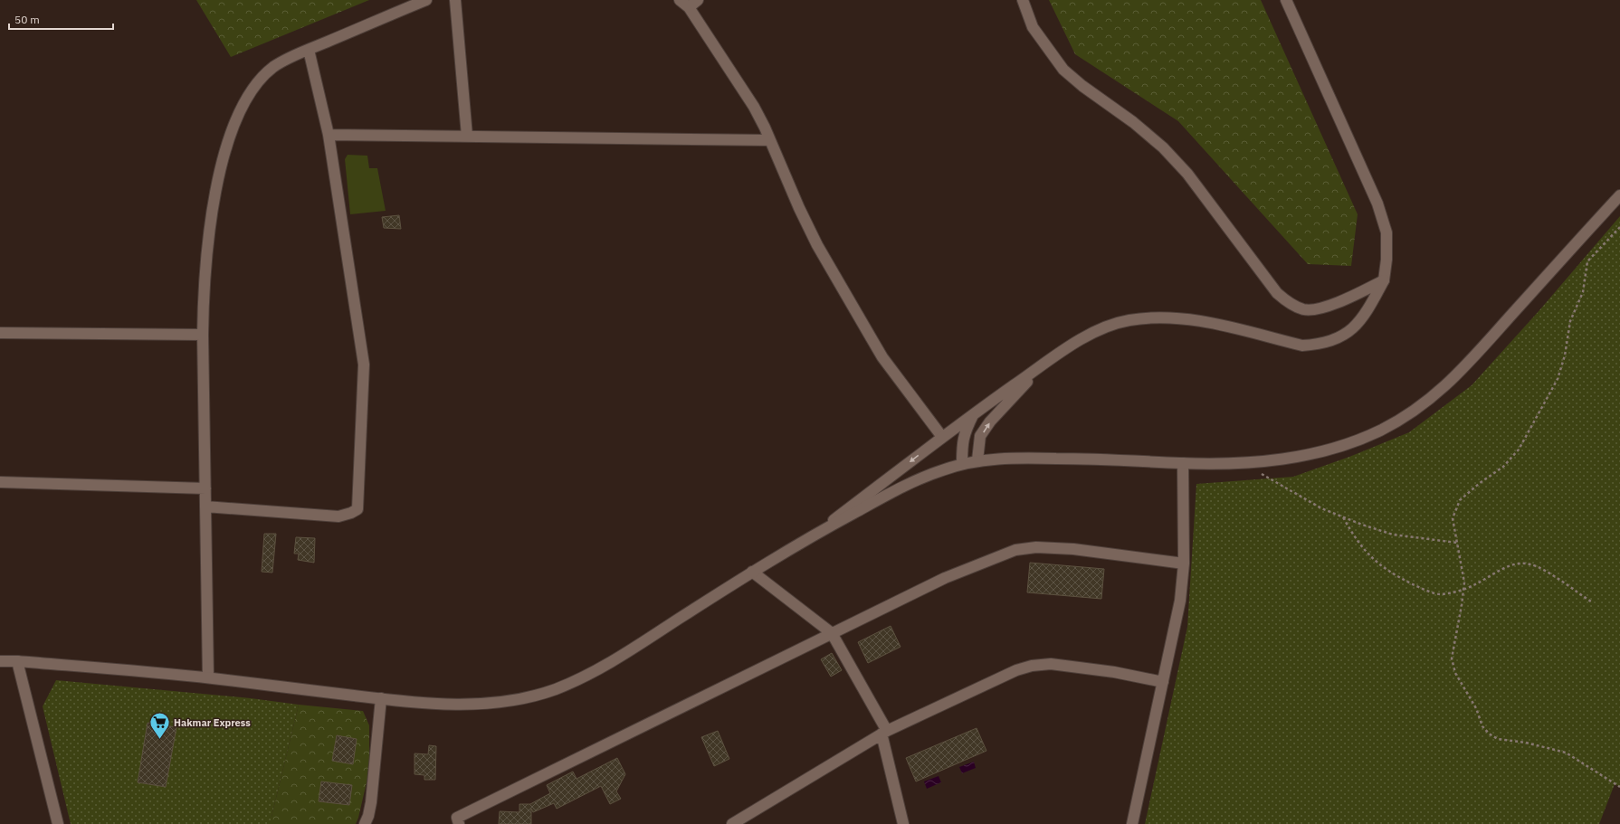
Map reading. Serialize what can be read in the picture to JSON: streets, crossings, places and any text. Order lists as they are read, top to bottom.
{
  "places": {
    "supermarket": ["Hakmar Express"]
  },
  "scale_bar": "50 m"
}
